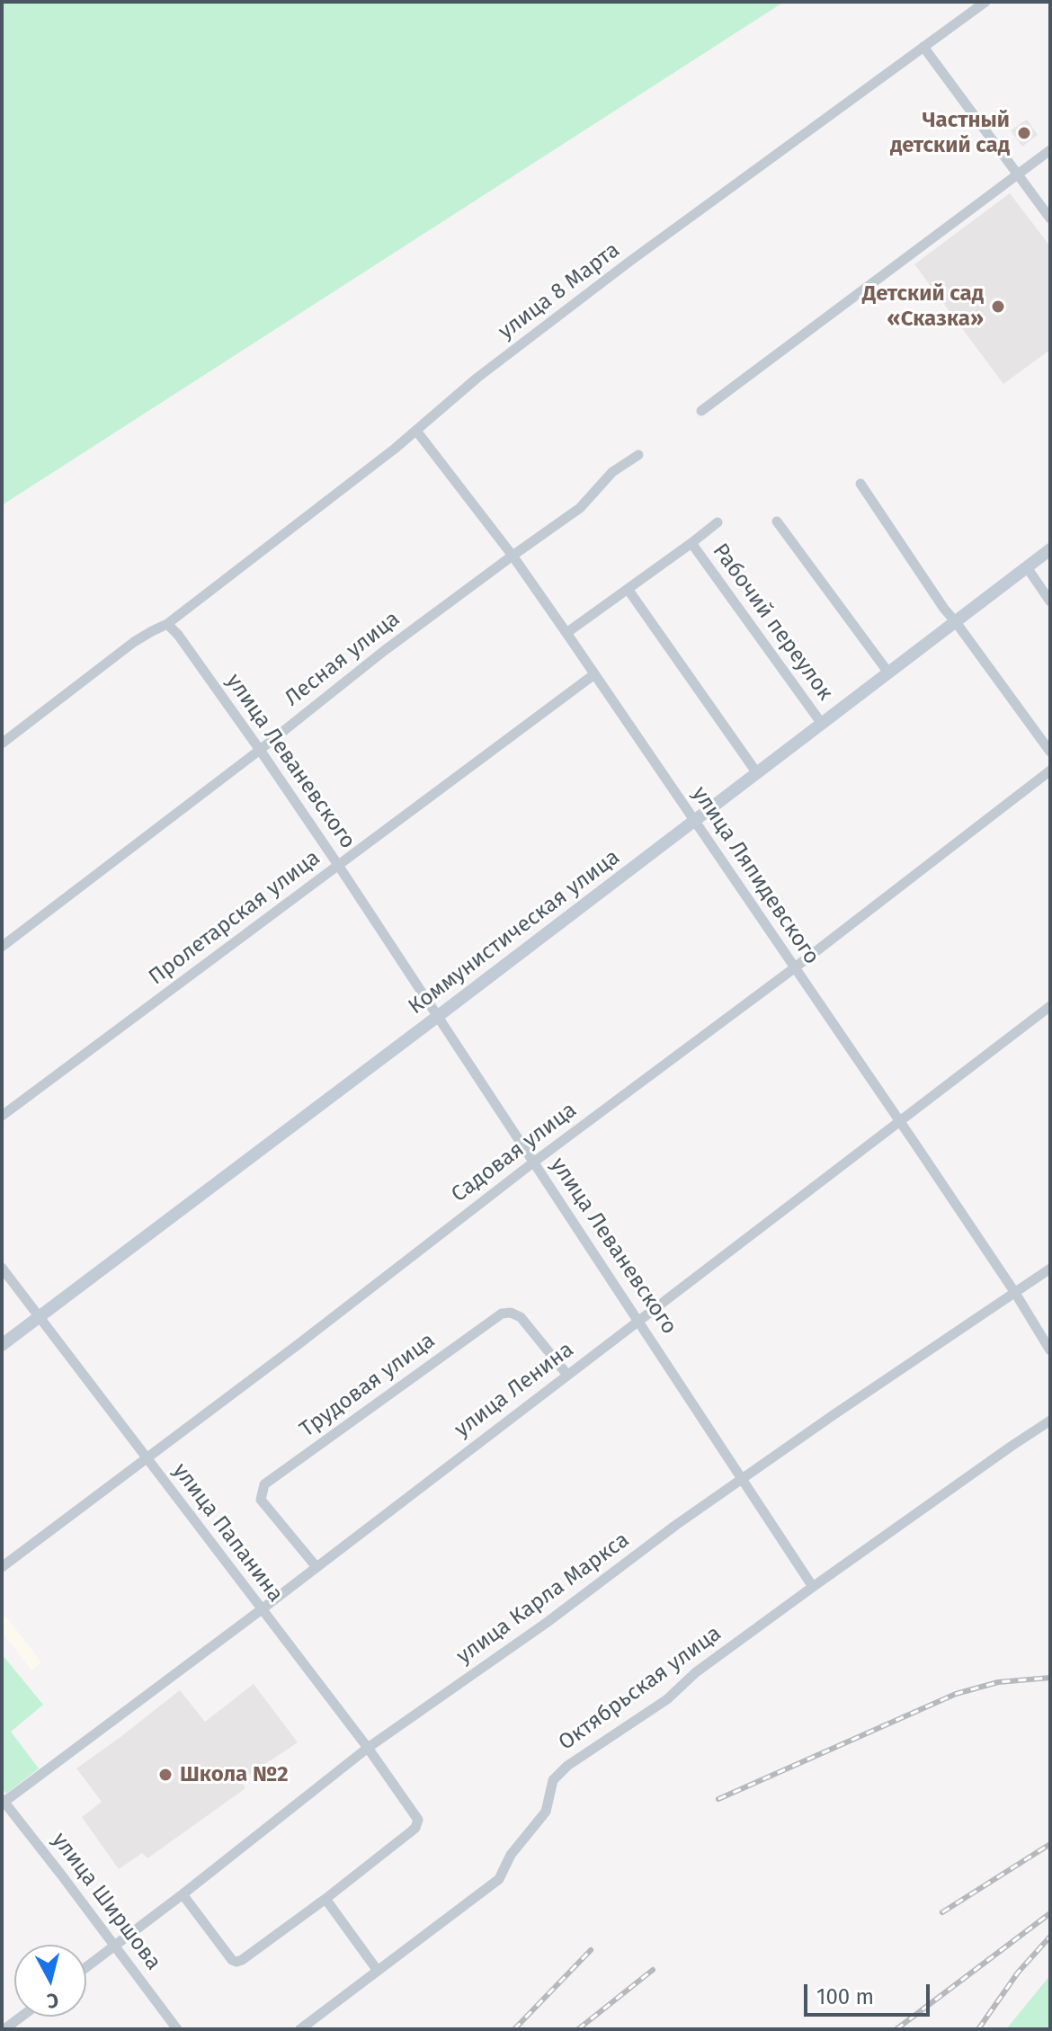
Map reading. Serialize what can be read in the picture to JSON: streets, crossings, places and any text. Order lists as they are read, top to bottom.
{
  "streets": {
    "street": [
      "улица 8 Марта",
      "Рабочий переулок",
      "Лесная улица",
      "улица Леваневского",
      "улица Ляпидевского",
      "Пролетарская улица",
      "Коммунистическая улица",
      "Садовая улица",
      "Трудовая улица",
      "улица Ленина",
      "улица Папанина",
      "улица Карла Маркса",
      "Октябрьская улица",
      "улица Ширшова"
    ]
  },
  "crossings": [
    ["улица 8 Марта", "улица Леваневского"],
    ["улица 8 Марта", "улица Ляпидевского"],
    ["Рабочий переулок", "Коммунистическая улица"],
    ["Лесная улица", "улица Леваневского"],
    ["Лесная улица", "улица Ляпидевского"],
    ["улица Леваневского", "Пролетарская улица"],
    ["улица Леваневского", "Коммунистическая улица"],
    ["улица Леваневского", "Садовая улица"],
    ["улица Леваневского", "улица Ленина"],
    ["улица Леваневского", "улица Карла Маркса"],
    ["улица Леваневского", "Октябрьская улица"],
    ["улица Ляпидевского", "Пролетарская улица"],
    ["улица Ляпидевского", "Коммунистическая улица"],
    ["улица Ляпидевского", "Садовая улица"],
    ["улица Ляпидевского", "улица Ленина"],
    ["улица Ляпидевского", "улица Карла Маркса"],
    ["Коммунистическая улица", "улица Папанина"],
    ["Садовая улица", "улица Папанина"],
    ["Трудовая улица", "улица Ленина"],
    ["улица Ленина", "улица Папанина"],
    ["улица Ленина", "улица Ширшова"],
    ["улица Папанина", "улица Карла Маркса"],
    ["улица Карла Маркса", "улица Ширшова"]
  ],
  "places": ["Частный детский сад", "Детский сад «Сказка»", "Школа №2"],
  "scale_bar": "100 m",
  "north": "bottom"
}
